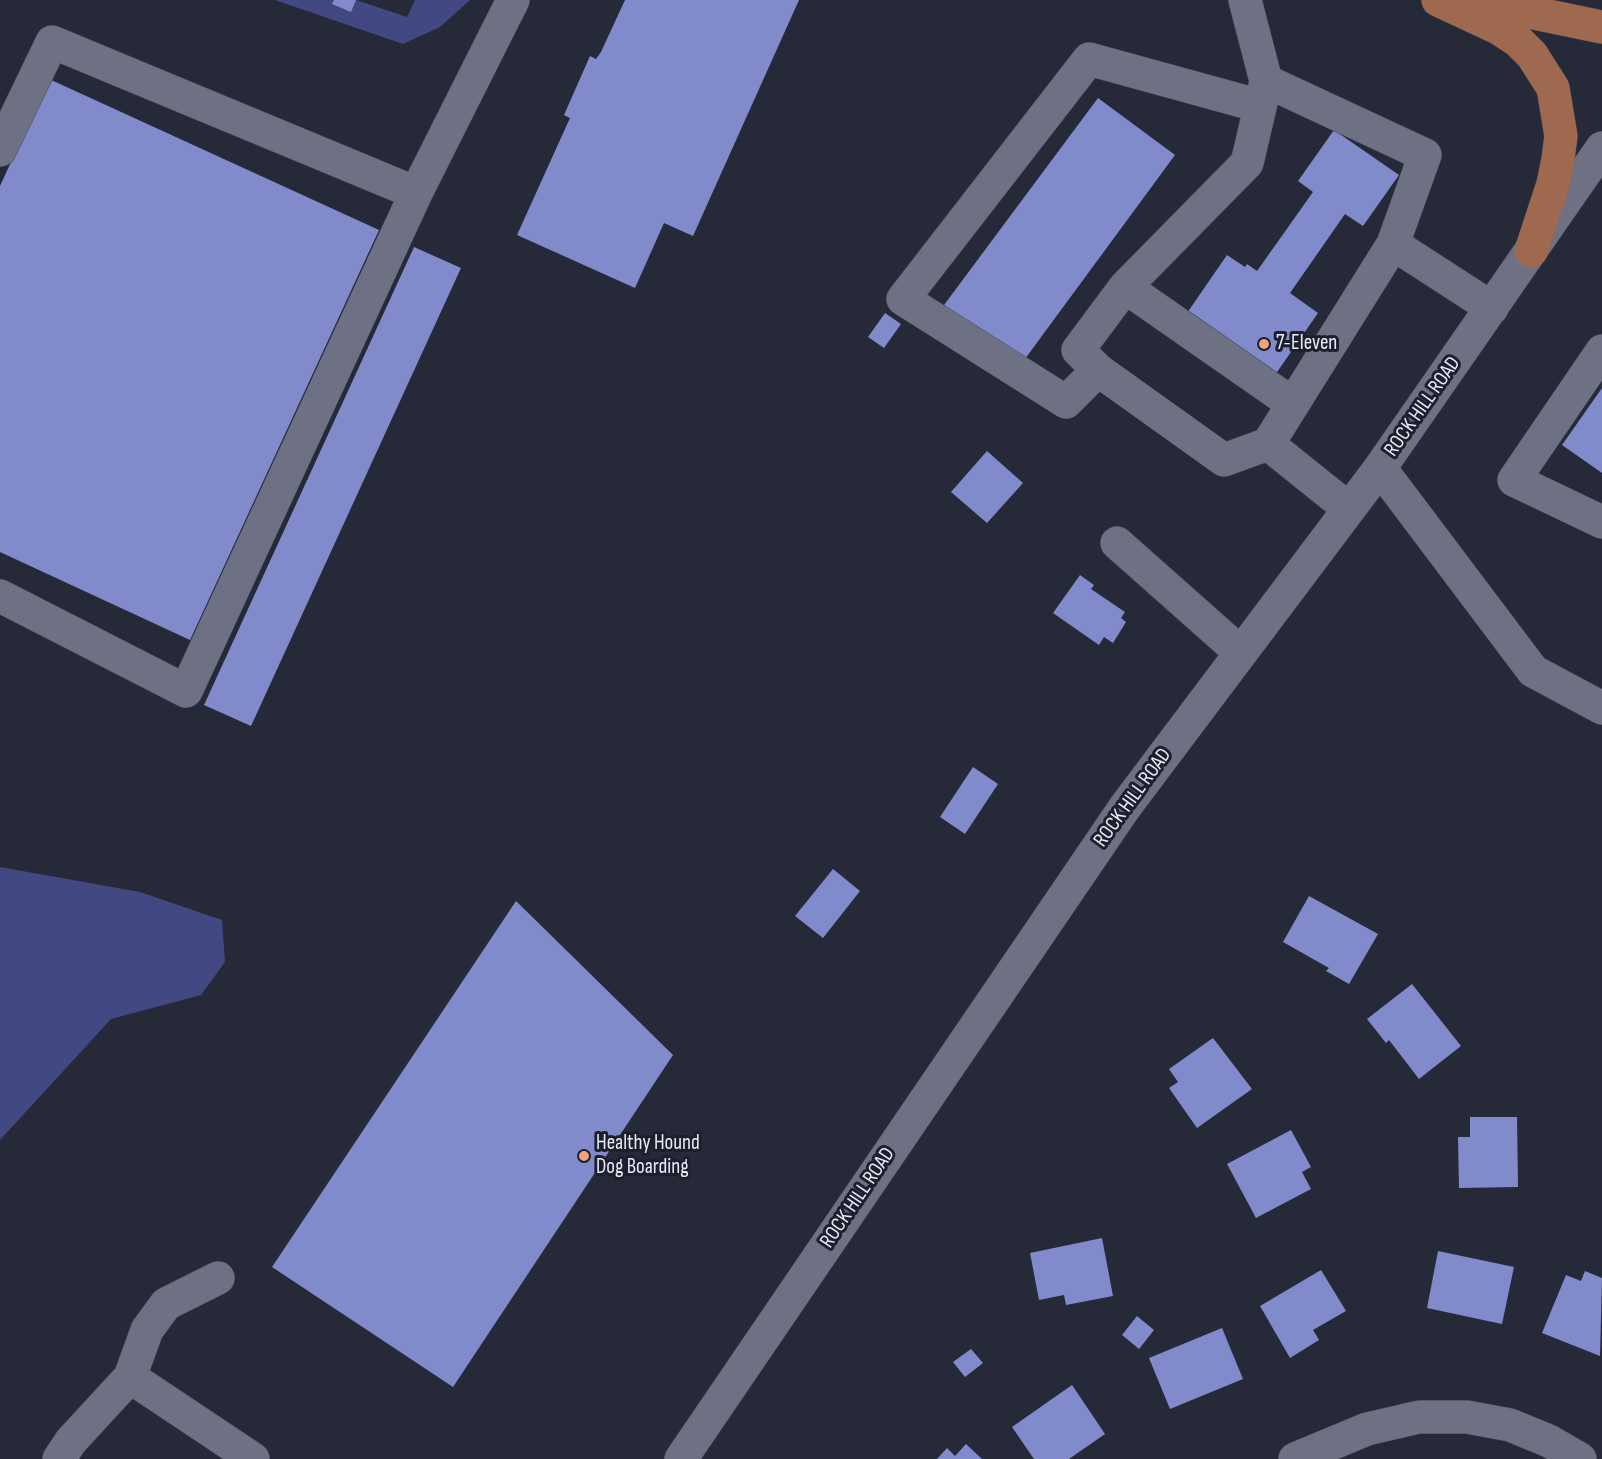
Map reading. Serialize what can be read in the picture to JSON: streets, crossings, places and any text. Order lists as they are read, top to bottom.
{
  "streets": {
    "street": ["ROCK HILL ROAD"]
  },
  "places": ["7-Eleven", "Healthy Hound Dog Boarding"]
}
